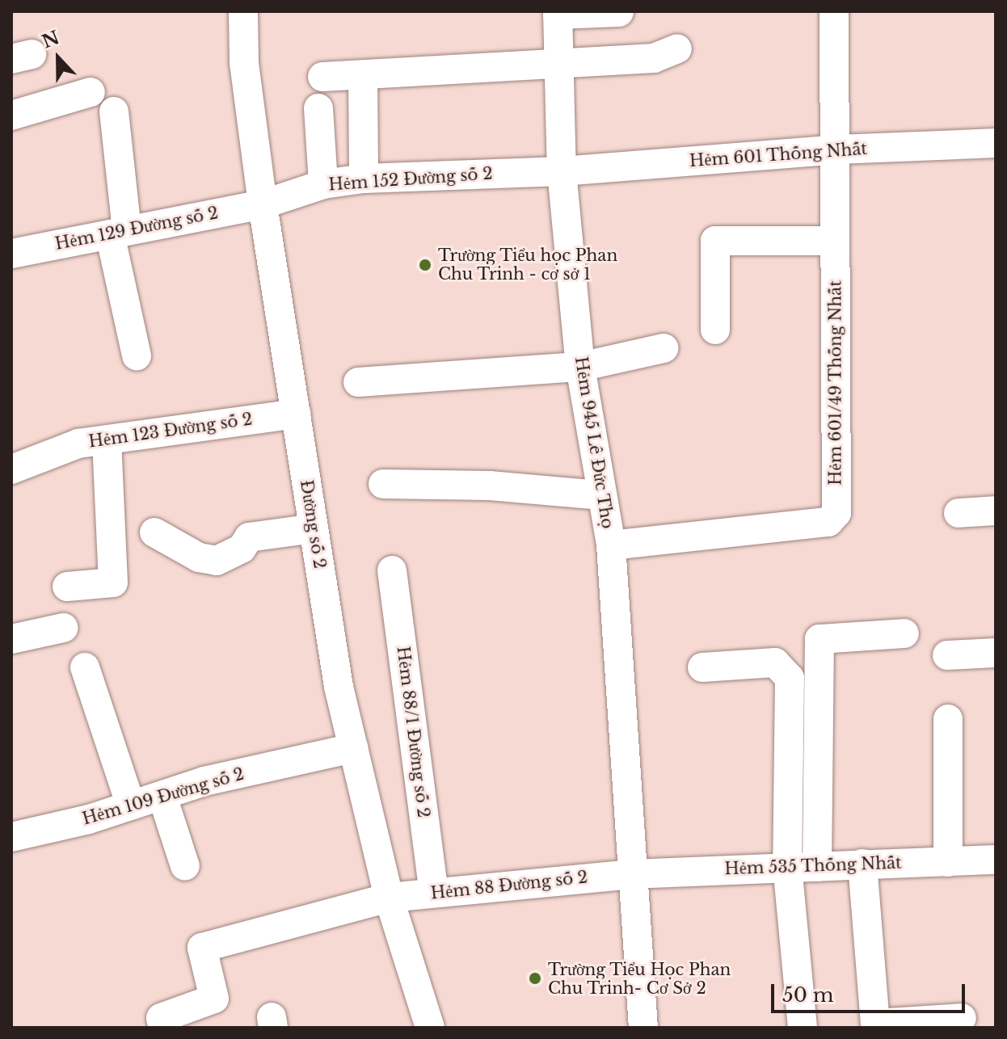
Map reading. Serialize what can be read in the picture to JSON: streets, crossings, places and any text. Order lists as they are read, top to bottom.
{
  "streets": {
    "street": [
      "Hẻm 601 Thống Nhất",
      "Hẻm 152 Đường số 2",
      "Hẻm 129 Đường số 2",
      "Hẻm 601/49 Thống Nhất",
      "Hẻm 123 Đường số 2",
      "Hẻm 945 Lê Đức Thọ",
      "Đường số 2",
      "Hẻm 88/1 Đường số 2",
      "Hẻm 109 Đường số 2",
      "Hẻm 535 Thống Nhất",
      "Hẻm 88 Đường số 2"
    ]
  },
  "crossings": [
    ["Hẻm 601 Thống Nhất", "Hẻm 152 Đường số 2"],
    ["Hẻm 601 Thống Nhất", "Hẻm 601/49 Thống Nhất"],
    ["Hẻm 601 Thống Nhất", "Hẻm 945 Lê Đức Thọ"],
    ["Hẻm 152 Đường số 2", "Hẻm 129 Đường số 2"],
    ["Hẻm 152 Đường số 2", "Hẻm 945 Lê Đức Thọ"],
    ["Hẻm 152 Đường số 2", "Đường số 2"],
    ["Hẻm 129 Đường số 2", "Đường số 2"],
    ["Hẻm 601/49 Thống Nhất", "Hẻm 945 Lê Đức Thọ"],
    ["Hẻm 123 Đường số 2", "Đường số 2"],
    ["Hẻm 945 Lê Đức Thọ", "Hẻm 535 Thống Nhất"],
    ["Hẻm 945 Lê Đức Thọ", "Hẻm 88 Đường số 2"],
    ["Đường số 2", "Hẻm 109 Đường số 2"],
    ["Đường số 2", "Hẻm 88 Đường số 2"],
    ["Hẻm 88/1 Đường số 2", "Hẻm 88 Đường số 2"],
    ["Hẻm 535 Thống Nhất", "Hẻm 88 Đường số 2"]
  ],
  "places": ["Trường Tiểu học Phan Chu Trinh - cơ sở 1", "Trường Tiểu Học Phan Chu Trinh- Cơ Sở 2"],
  "scale_bar": "50 m",
  "north": "top"
}
